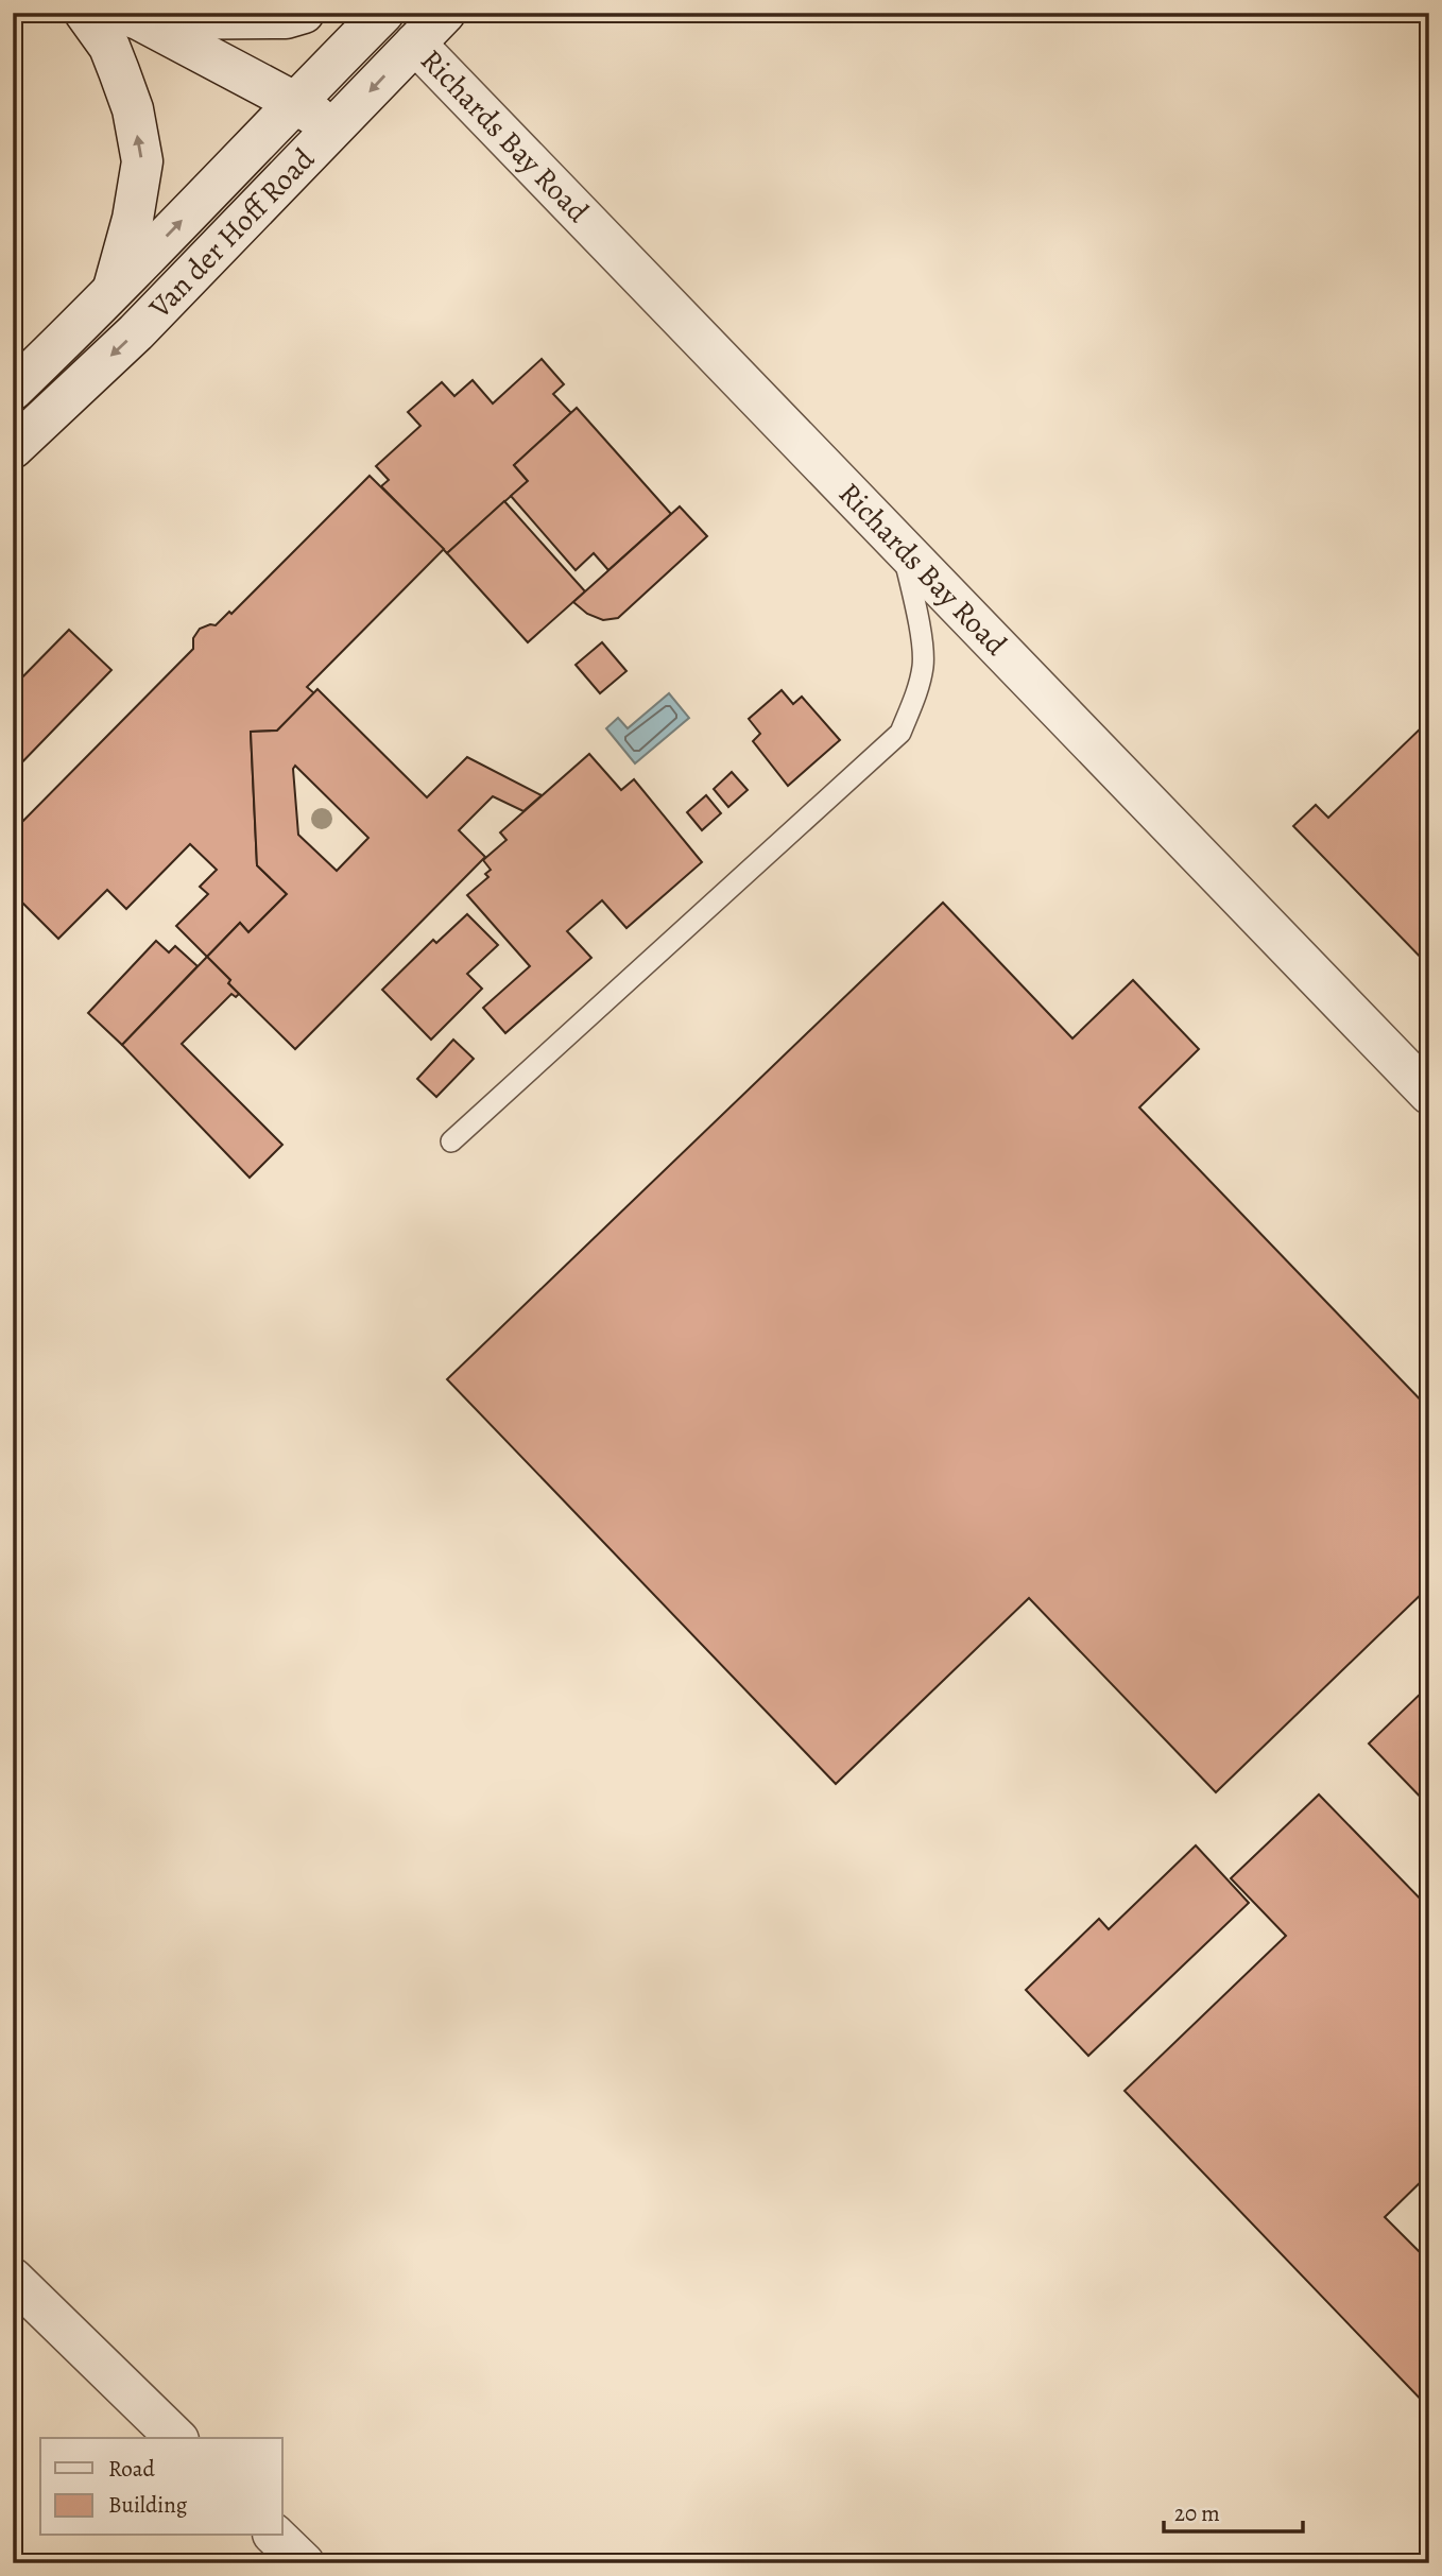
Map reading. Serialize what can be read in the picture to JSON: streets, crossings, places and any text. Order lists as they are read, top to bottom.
{
  "streets": {
    "main road": ["Richards Bay Road", "Van der Hoff Road"]
  },
  "crossings": [
    ["Richards Bay Road", "Van der Hoff Road"]
  ],
  "legend": ["Road", "Building"],
  "scale_bar": "20 m"
}
